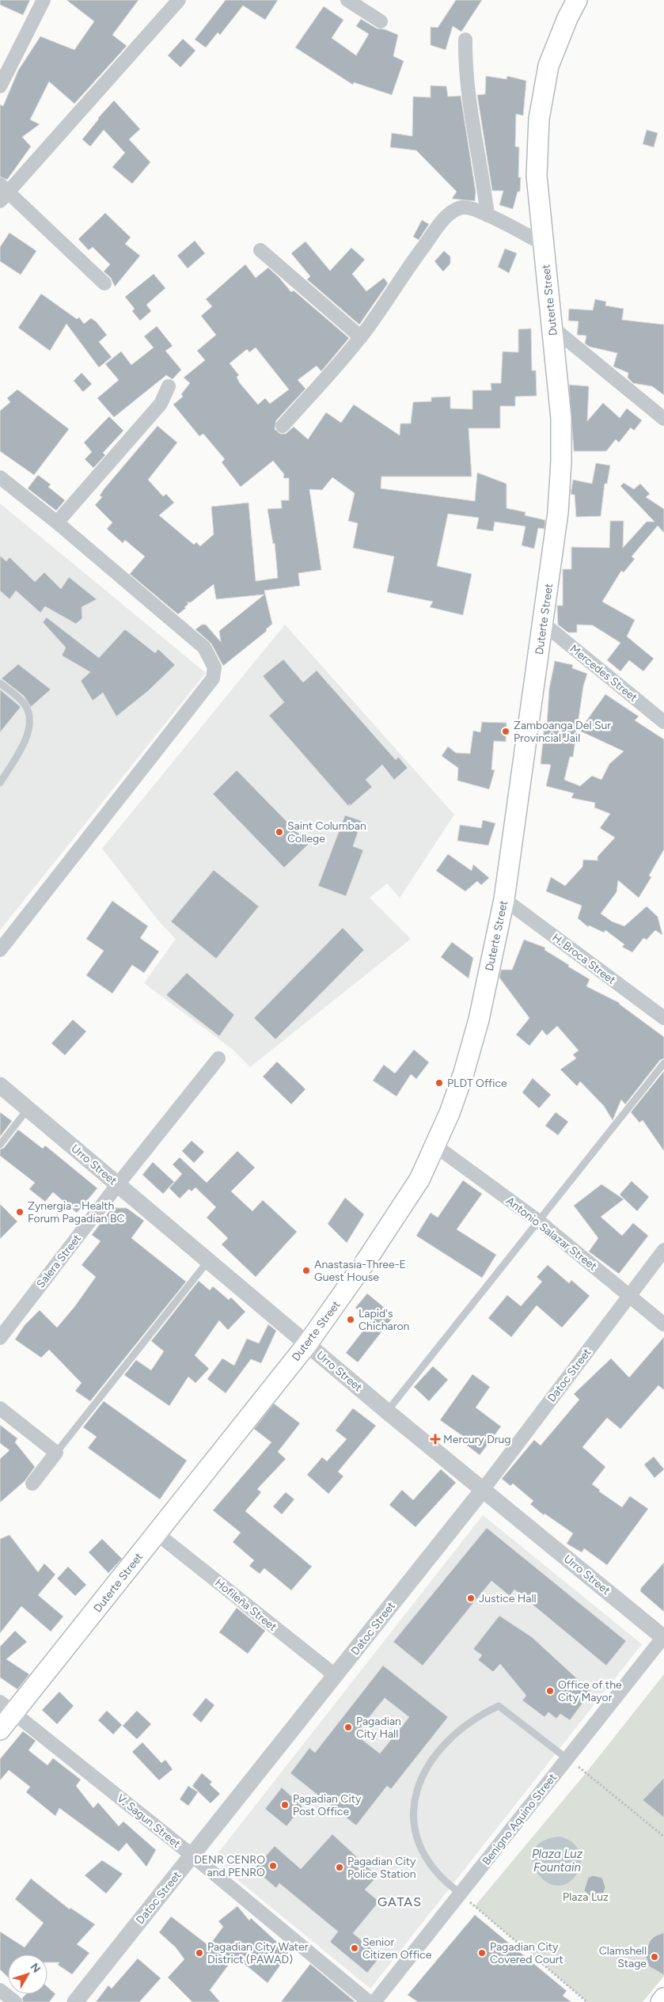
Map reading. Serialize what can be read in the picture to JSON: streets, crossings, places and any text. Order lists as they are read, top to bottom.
{
  "streets": {
    "main road": ["Duterte Street"],
    "street": [
      "Mercedes Street",
      "H. Broca Street",
      "Urro Street",
      "Antonio Salazar Street",
      "Salera Street",
      "Datoc Street",
      "Hofileña Street",
      "Benigno Aquino Street",
      "V. Sagun Street"
    ]
  },
  "crossings": [
    ["Duterte Street", "Mercedes Street"],
    ["Duterte Street", "H. Broca Street"],
    ["Duterte Street", "Urro Street"],
    ["Duterte Street", "Antonio Salazar Street"],
    ["Duterte Street", "Hofileña Street"],
    ["Duterte Street", "V. Sagun Street"],
    ["Urro Street", "Salera Street"],
    ["Urro Street", "Datoc Street"],
    ["Urro Street", "Benigno Aquino Street"],
    ["Antonio Salazar Street", "Datoc Street"],
    ["Datoc Street", "Hofileña Street"],
    ["Datoc Street", "V. Sagun Street"]
  ],
  "districts": ["GATAS"],
  "water": ["Plaza Luz Fountain"],
  "parks": ["Plaza Luz"],
  "places": {
    "other": [
      "Zamboanga Del Sur Provincial Jail",
      "Saint Columban College",
      "PLDT Office",
      "Zynergia - Health Forum Pagadian BC",
      "Anastasia-Three-E Guest House",
      "Lapid's Chicharon",
      "Justice Hall",
      "Office of the City Mayor",
      "Pagadian City Hall",
      "Pagadian City Post Office",
      "DENR CENRO and PENRO",
      "Pagadian City Police Station",
      "Senior Citizen Office",
      "Pagadian City Water District (PAWAD)",
      "Pagadian City Covered Court",
      "Clamshell Stage"
    ],
    "health": ["Mercury Drug"]
  },
  "north": "top right"
}
